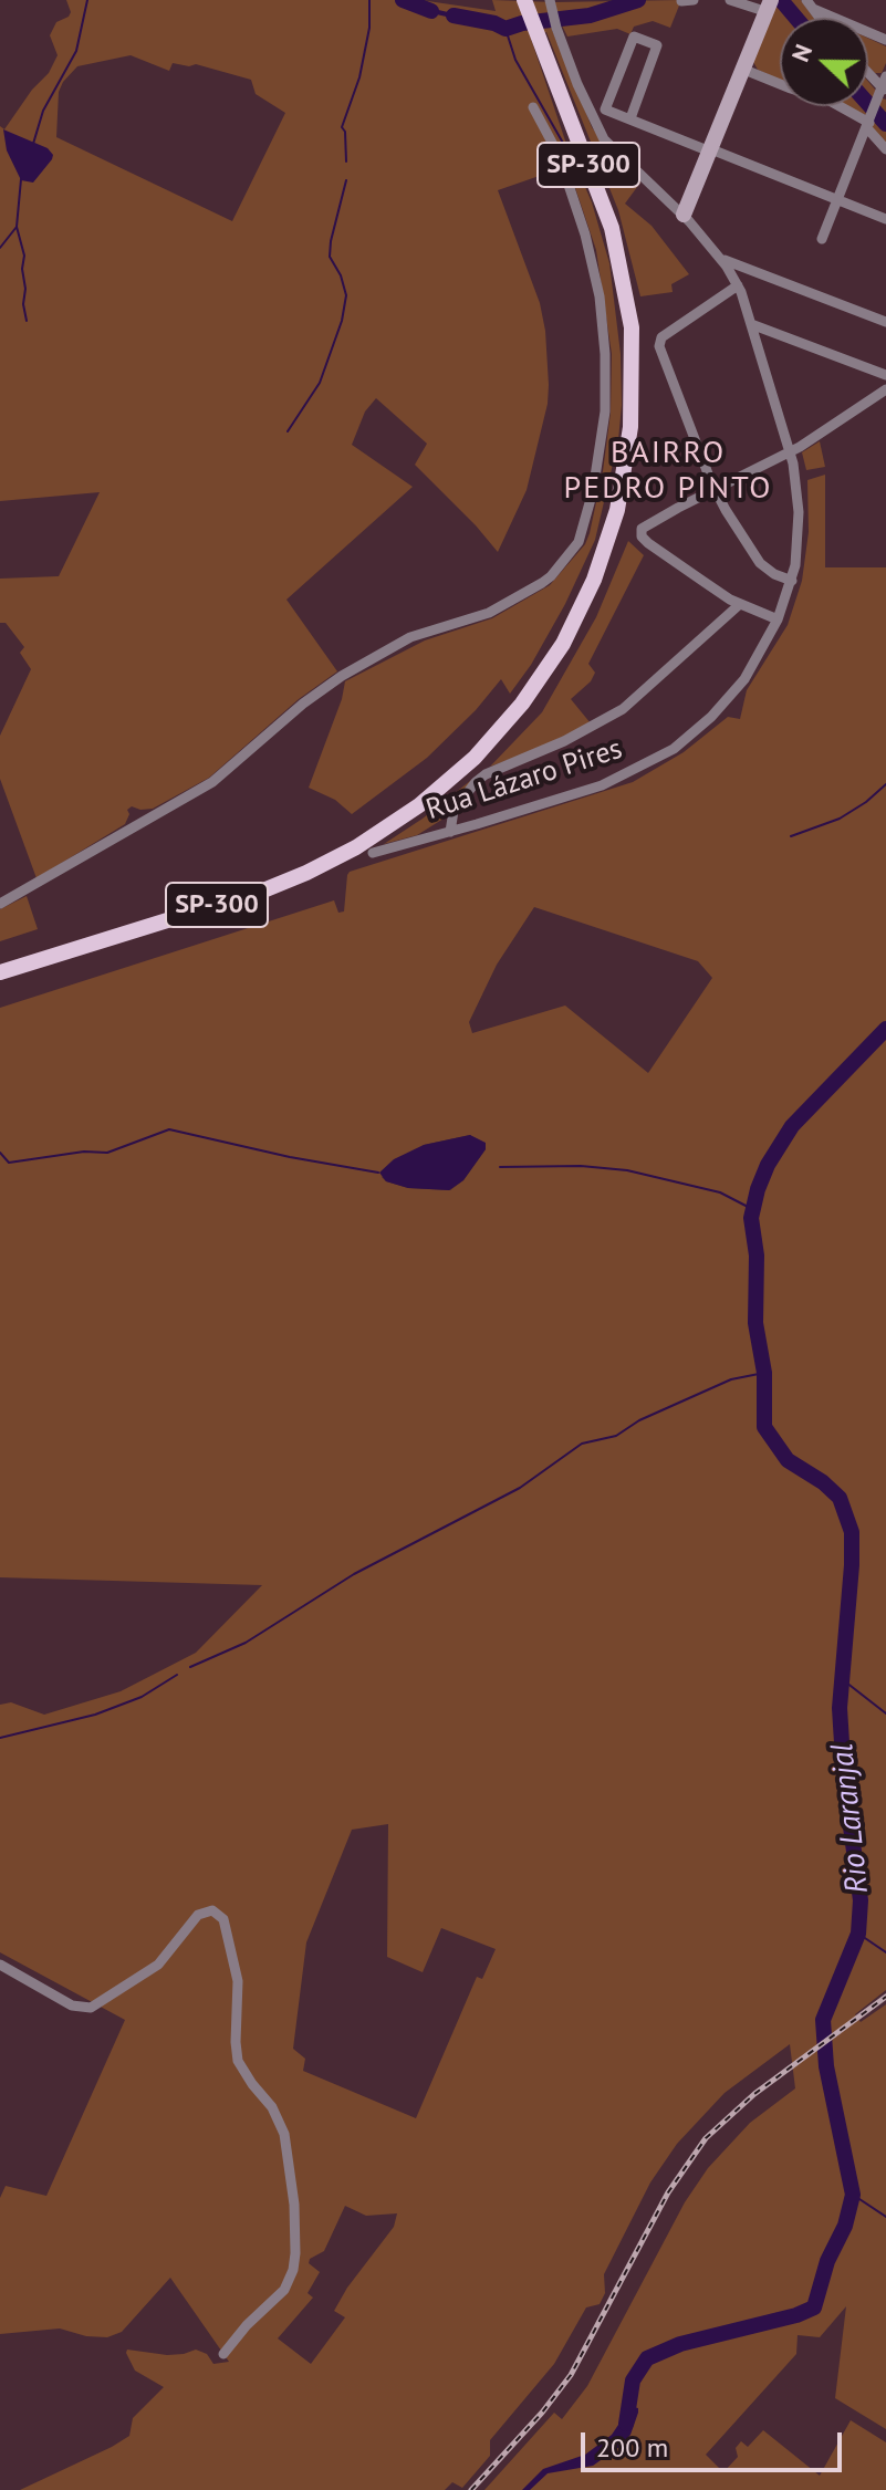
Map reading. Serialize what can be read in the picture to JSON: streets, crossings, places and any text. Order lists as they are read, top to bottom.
{
  "streets": {
    "main road": ["SP-300"],
    "street": ["Rua Lázaro Pires"]
  },
  "districts": ["BAIRRO PEDRO PINTO"],
  "water": ["Rio Laranjal"],
  "scale_bar": "200 m",
  "north": "left"
}
